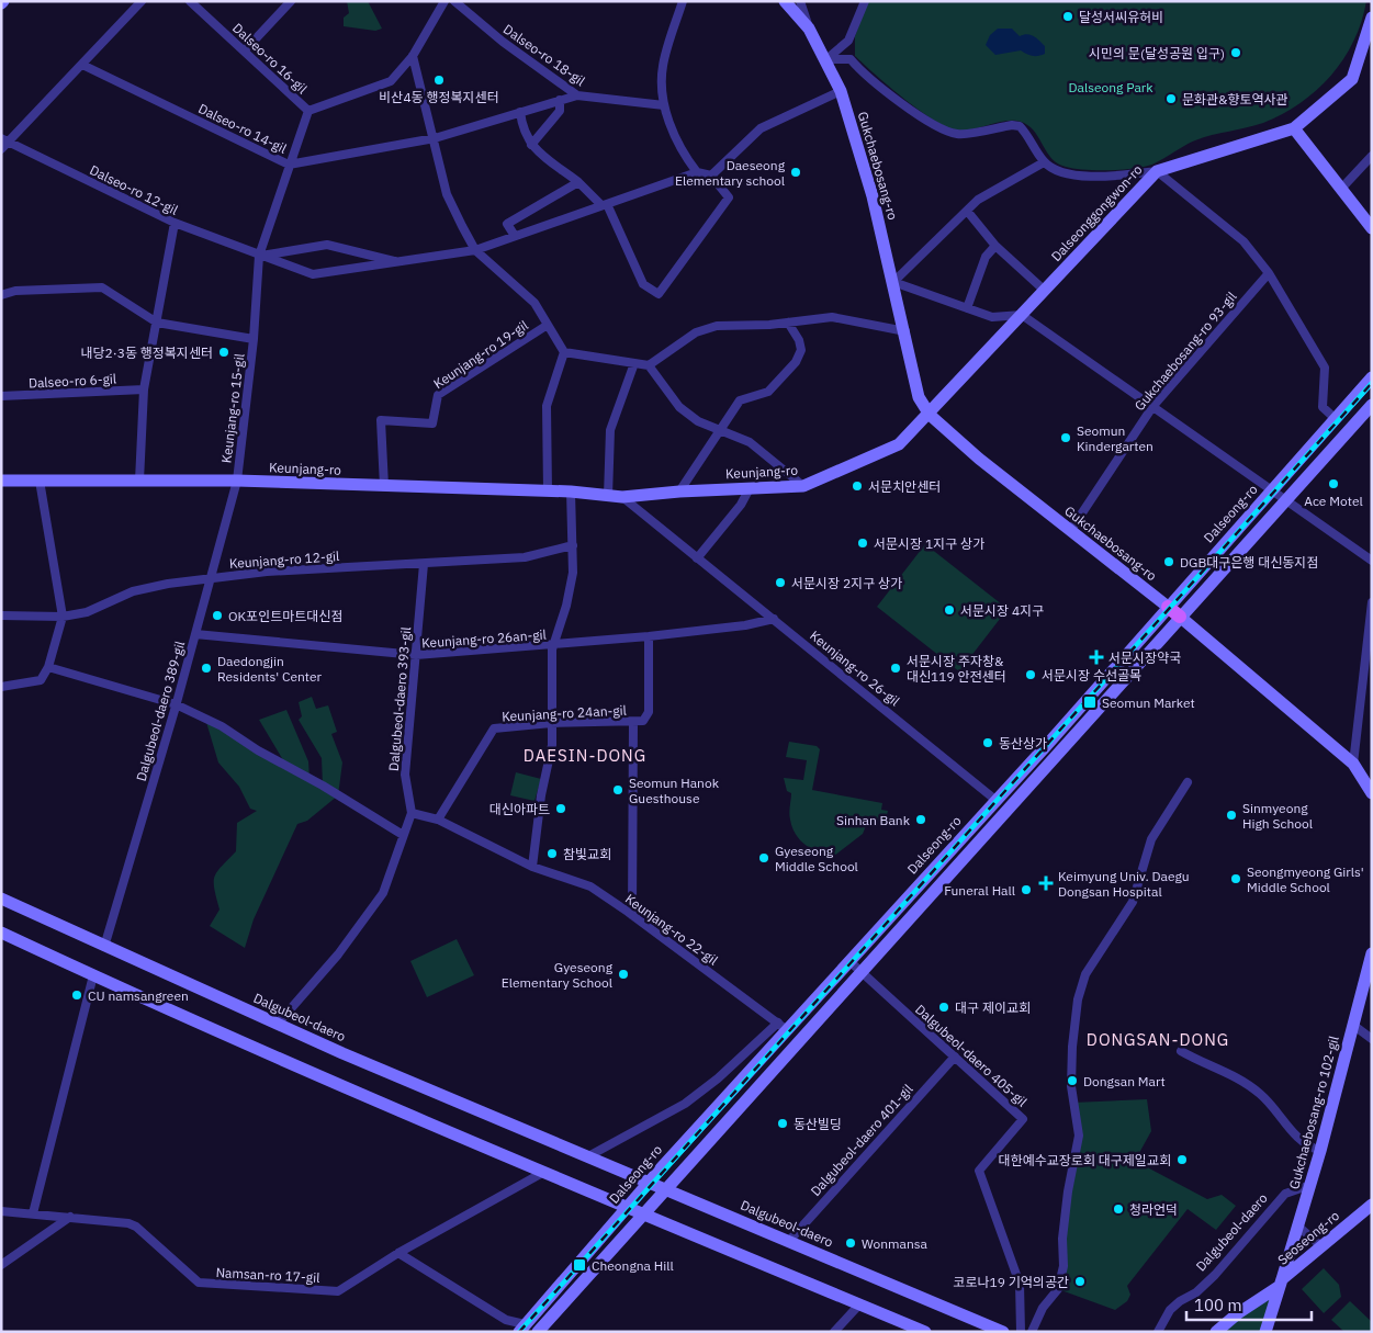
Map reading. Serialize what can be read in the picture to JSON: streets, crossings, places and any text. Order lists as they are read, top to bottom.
{
  "streets": {
    "main road": [
      "Gukchaebosang-ro",
      "Dalseonggongwon-ro",
      "Keunjang-ro",
      "Dalseong-ro",
      "Dalgubeol-daero",
      "Gukchaebosang-ro 102-gil",
      "Seoseong-ro"
    ],
    "street": [
      "Dalseo-ro 18-gil",
      "Dalseo-ro 16-gil",
      "Dalseo-ro 14-gil",
      "Dalseo-ro 12-gil",
      "Gukchaebosang-ro 93-gil",
      "Keunjang-ro 19-gil",
      "Dalseo-ro 6-gil",
      "Keunjang-ro 15-gil",
      "Keunjang-ro 12-gil",
      "Keunjang-ro 26an-gil",
      "Keunjang-ro 26-gil",
      "Dalgubeol-daero 393-gil",
      "Dalgubeol-daero 389-gil",
      "Keunjang-ro 24an-gil",
      "Keunjang-ro 22-gil",
      "Dalgubeol-daero 405-gil",
      "Dalgubeol-daero 401-gil",
      "Namsan-ro 17-gil"
    ]
  },
  "crossings": [
    ["Dalseo-ro 18-gil", "Dalseo-ro 14-gil"],
    ["Dalseo-ro 16-gil", "Keunjang-ro 15-gil"],
    ["Dalseo-ro 14-gil", "Keunjang-ro 15-gil"],
    ["Gukchaebosang-ro", "Dalseonggongwon-ro"],
    ["Gukchaebosang-ro", "Gukchaebosang-ro 93-gil"],
    ["Gukchaebosang-ro", "Keunjang-ro"],
    ["Gukchaebosang-ro", "Dalseong-ro"],
    ["Dalseo-ro 12-gil", "Keunjang-ro 15-gil"],
    ["Dalseonggongwon-ro", "Keunjang-ro"],
    ["Keunjang-ro 19-gil", "Keunjang-ro"],
    ["Keunjang-ro 15-gil", "Keunjang-ro"],
    ["Keunjang-ro 15-gil", "Dalgubeol-daero 389-gil"],
    ["Keunjang-ro", "Keunjang-ro 26-gil"],
    ["Keunjang-ro", "Dalgubeol-daero 389-gil"],
    ["Dalseong-ro", "Keunjang-ro 26-gil"],
    ["Dalseong-ro", "Keunjang-ro 22-gil"],
    ["Dalseong-ro", "Dalgubeol-daero"],
    ["Dalseong-ro", "Dalgubeol-daero 405-gil"],
    ["Keunjang-ro 12-gil", "Dalgubeol-daero 393-gil"],
    ["Keunjang-ro 12-gil", "Dalgubeol-daero 389-gil"],
    ["Keunjang-ro 26an-gil", "Keunjang-ro 26-gil"],
    ["Keunjang-ro 26an-gil", "Dalgubeol-daero 393-gil"],
    ["Keunjang-ro 26an-gil", "Dalgubeol-daero 389-gil"],
    ["Keunjang-ro 26an-gil", "Keunjang-ro 24an-gil"],
    ["Dalgubeol-daero 393-gil", "Keunjang-ro 22-gil"],
    ["Dalgubeol-daero 389-gil", "Dalgubeol-daero"],
    ["Keunjang-ro 24an-gil", "Keunjang-ro 22-gil"],
    ["Dalgubeol-daero", "Gukchaebosang-ro 102-gil"],
    ["Dalgubeol-daero", "Dalgubeol-daero 401-gil"],
    ["Dalgubeol-daero 405-gil", "Dalgubeol-daero 401-gil"],
    ["Gukchaebosang-ro 102-gil", "Seoseong-ro"]
  ],
  "districts": ["DAESIN-DONG", "DONGSAN-DONG"],
  "parks": ["Dalseong Park"],
  "places": {
    "other": [
      "달성서씨유허비",
      "시민의 문(달성공원 입구)",
      "비산4동 행정복지센터",
      "문화관&향토역사관",
      "Daeseong Elementary school",
      "내당2·3동 행정복지센터",
      "Seomun Kindergarten",
      "Ace Motel",
      "서문치안센터",
      "서문시장 1지구 상가",
      "DGB대구은행 대신동지점",
      "서문시장 2지구 상가",
      "서문시장 4지구",
      "OK포인트마트대신점",
      "Daedongjin Residents' Center",
      "서문시장 주자창& 대신119 안전센터",
      "서문시장 수선골목",
      "동산상가",
      "Seomun Hanok Guesthouse",
      "대신아파트",
      "Sinmyeong High School",
      "Sinhan Bank",
      "참빛교회",
      "Gyeseong Middle School",
      "Seongmyeong Girls' Middle School",
      "Funeral Hall",
      "Gyeseong Elementary School",
      "CU namsangreen",
      "대구 제이교회",
      "Dongsan Mart",
      "동산빌딩",
      "대한예수교장로회 대구제일교회",
      "청라언덕",
      "Wonmansa",
      "코로나19 기억의공간"
    ],
    "health": ["서문시장약국", "Keimyung Univ. Daegu Dongsan Hospital"],
    "transit": ["Seomun Market", "Cheongna Hill"]
  },
  "scale_bar": "100 m"
}
